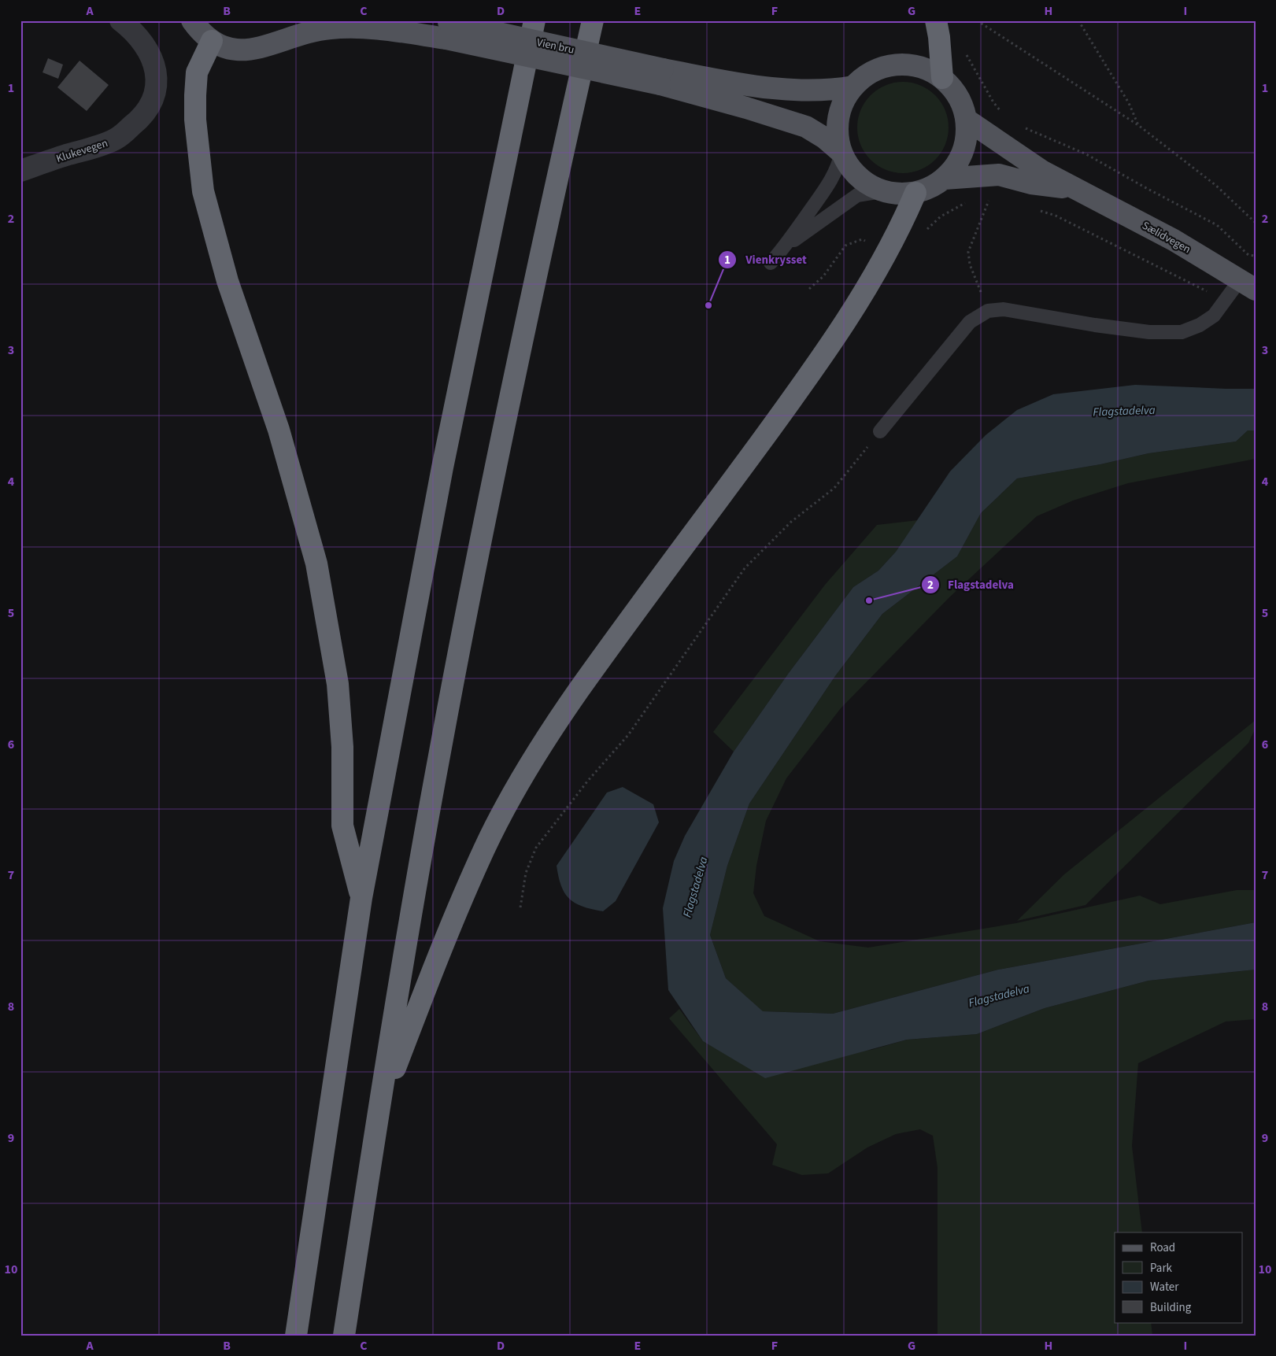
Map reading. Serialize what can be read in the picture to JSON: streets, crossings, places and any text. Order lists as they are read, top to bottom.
{
  "streets": {
    "main road": ["Vien bru", "Sælidvegen"],
    "street": ["Klukevegen"]
  },
  "water": ["Flagstadelva"],
  "places": ["Vienkrysset", "Flagstadelva"],
  "legend": [
    "Road",
    "Park",
    "Water",
    "Building"
  ],
  "grid": {
    "columns": [
      "A",
      "B",
      "C",
      "D",
      "E",
      "F",
      "G",
      "H",
      "I"
    ],
    "rows": [
      "1",
      "2",
      "3",
      "4",
      "5",
      "6",
      "7",
      "8",
      "9",
      "10"
    ]
  }
}
